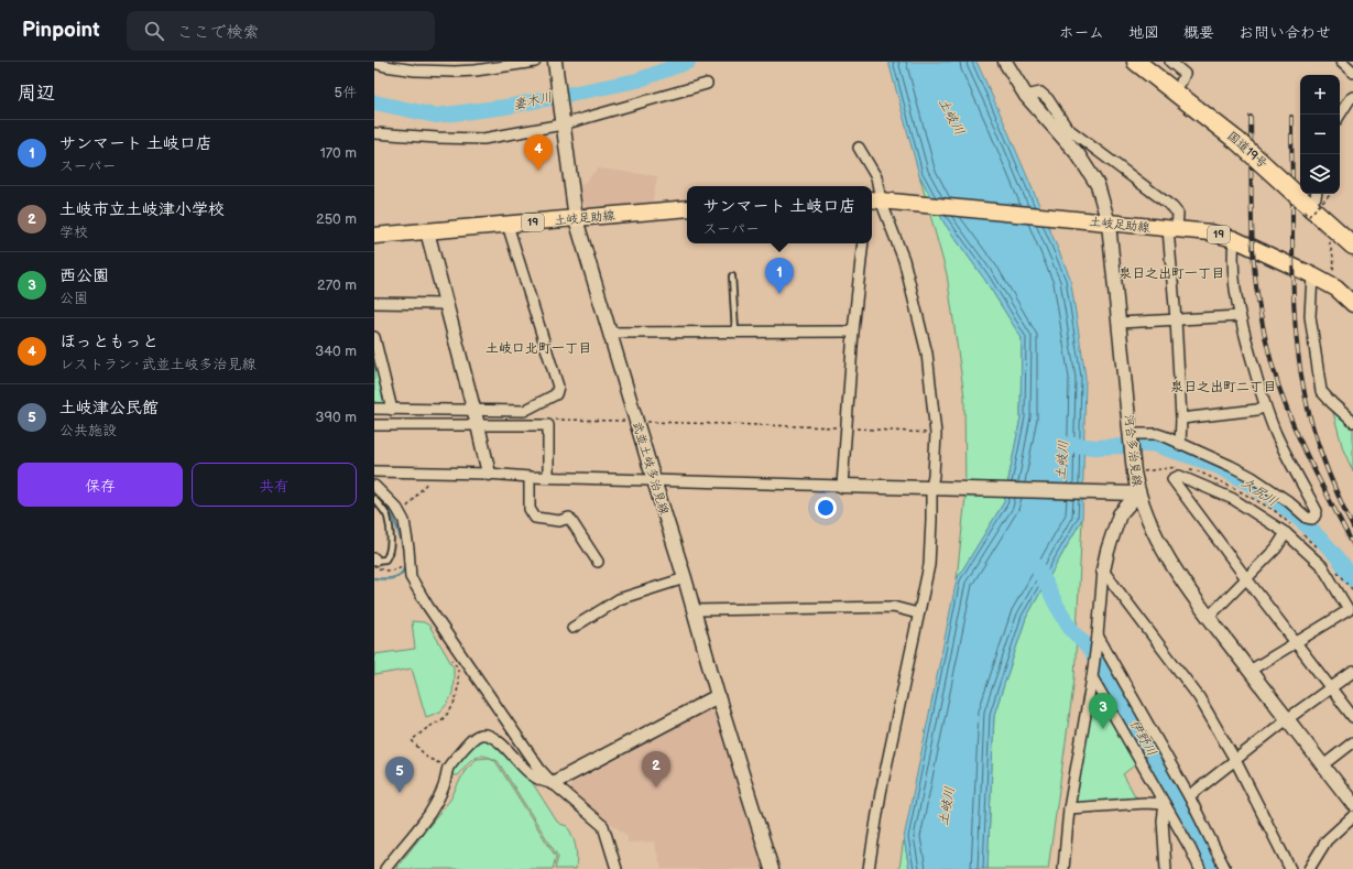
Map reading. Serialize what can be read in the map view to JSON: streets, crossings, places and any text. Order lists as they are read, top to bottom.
{
  "streets": {
    "highway": ["国道19号"],
    "main road": [
      "土岐足助線",
      "19",
      "河合多治見線",
      "武並土岐多治見線"
    ]
  },
  "crossings": [
    ["土岐足助線", "河合多治見線"],
    ["土岐足助線", "武並土岐多治見線"]
  ],
  "districts": ["泉日之出町一丁目", "土岐口北町一丁目", "泉日之出町二丁目"],
  "water": [
    "妻木川",
    "土岐川",
    "久尻川",
    "伊野川"
  ],
  "page": {
    "header": "Pinpoint",
    "search": "ここで検索",
    "nav": [
      "ホーム",
      "地図",
      "概要",
      "お問い合わせ"
    ],
    "heading": ["周辺", "5件"],
    "map_buttons": ["+", "−"],
    "list": [
      {
        "mark": "1",
        "name": "サンマート 土岐口店",
        "note": "スーパー",
        "value": "170 m"
      },
      {
        "mark": "2",
        "name": "土岐市立土岐津小学校",
        "note": "学校",
        "value": "250 m"
      },
      {
        "mark": "3",
        "name": "西公園",
        "note": "公園",
        "value": "270 m"
      },
      {
        "mark": "4",
        "name": "ほっともっと",
        "note": "レストラン · 武並土岐多治見線",
        "value": "340 m"
      },
      {
        "mark": "5",
        "name": "土岐津公民館",
        "note": "公共施設",
        "value": "390 m"
      }
    ],
    "pins": [
      "4",
      "1",
      "3",
      "2",
      "5"
    ],
    "popup": ["サンマート 土岐口店", "スーパー"],
    "buttons": ["保存", "共有"]
  }
}
